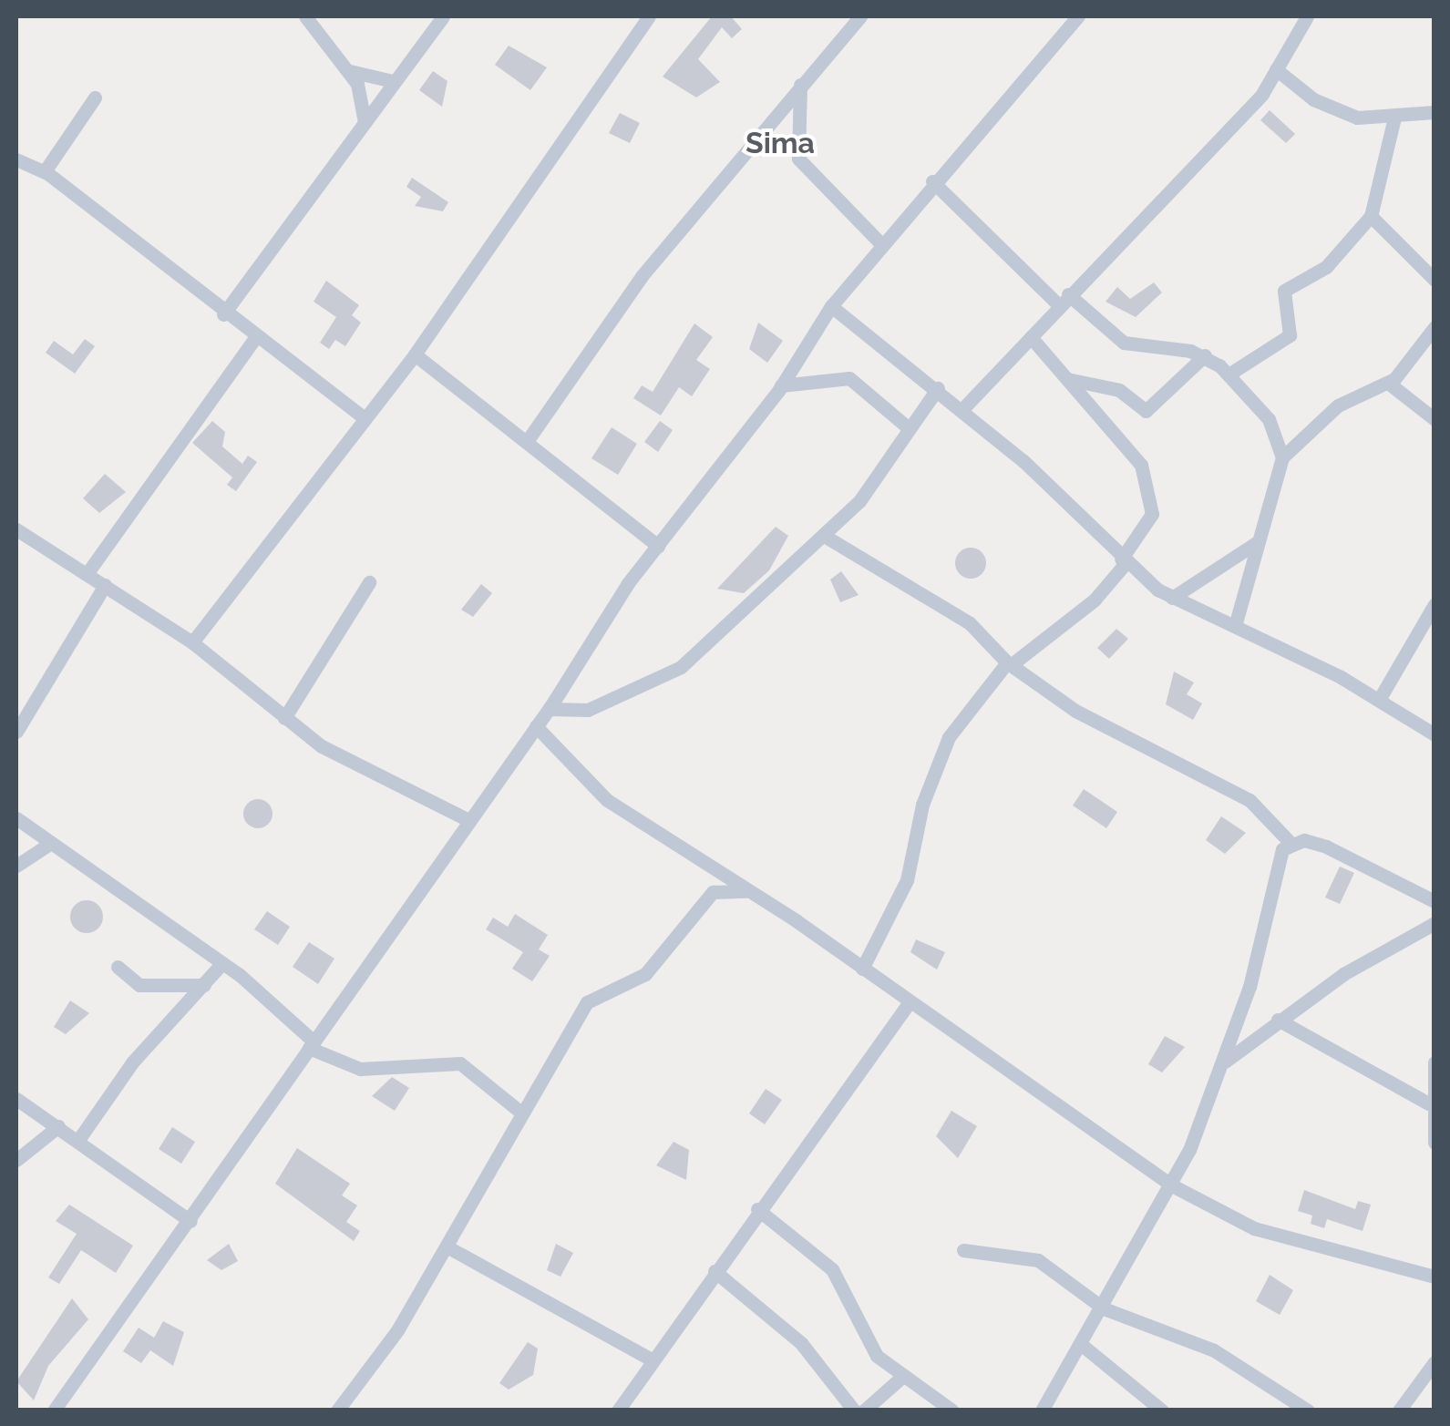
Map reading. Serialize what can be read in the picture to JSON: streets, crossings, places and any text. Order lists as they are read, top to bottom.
{
  "districts": ["Sima"]
}
